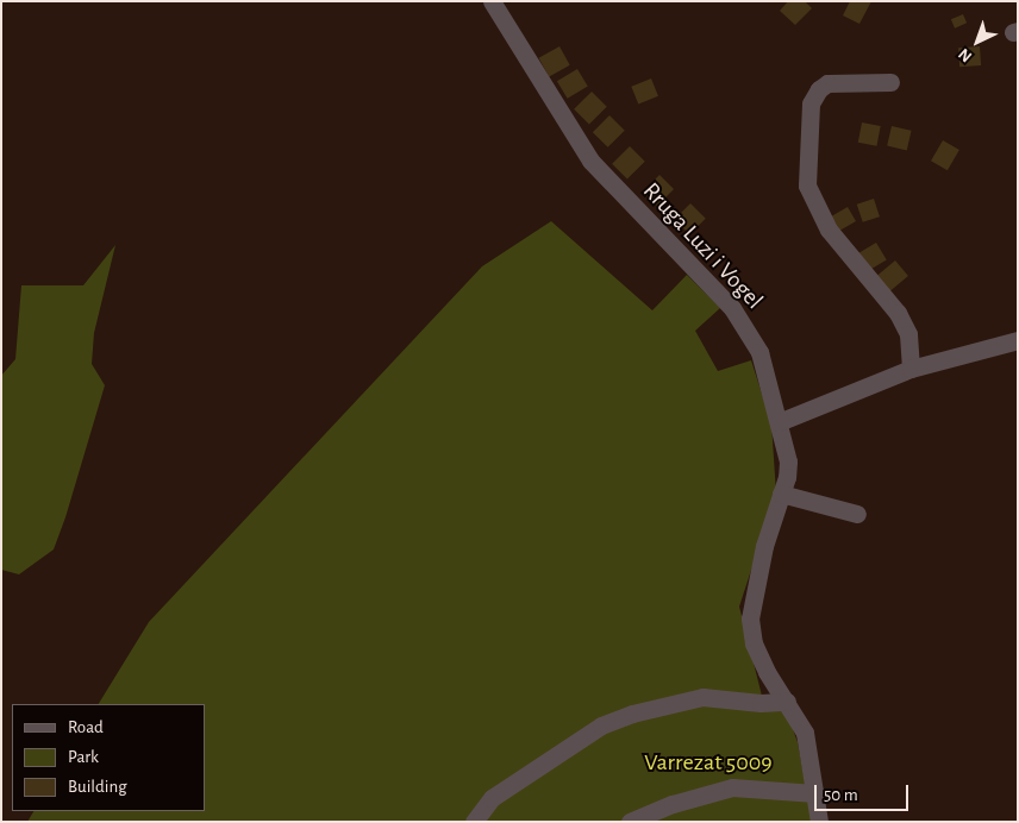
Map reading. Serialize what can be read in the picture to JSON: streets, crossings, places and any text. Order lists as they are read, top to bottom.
{
  "streets": {
    "street": ["Rruga Luzi i Vogel"]
  },
  "parks": ["Varrezat 5009"],
  "legend": ["Road", "Park", "Building"],
  "scale_bar": "50 m",
  "north": "bottom left"
}
